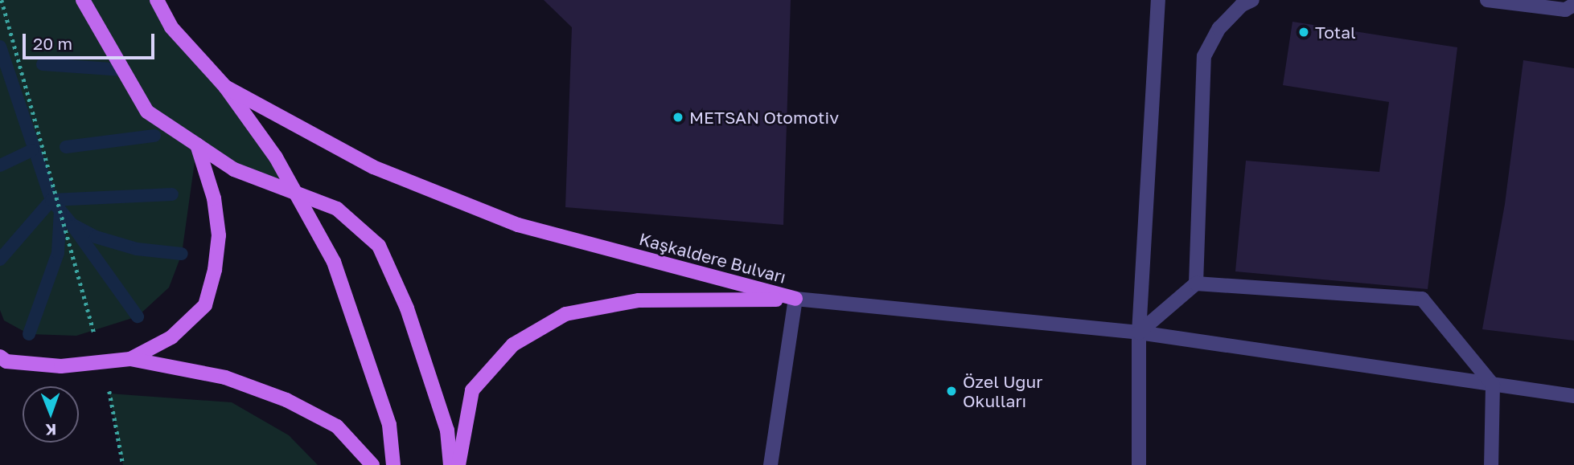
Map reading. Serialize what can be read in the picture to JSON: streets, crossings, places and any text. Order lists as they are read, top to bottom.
{
  "streets": {
    "main road": ["Kaşkaldere Bulvarı"]
  },
  "places": ["Total", "METSAN Otomotiv", "Özel Uğur Okulları"],
  "scale_bar": "20 m",
  "north": "bottom"
}
